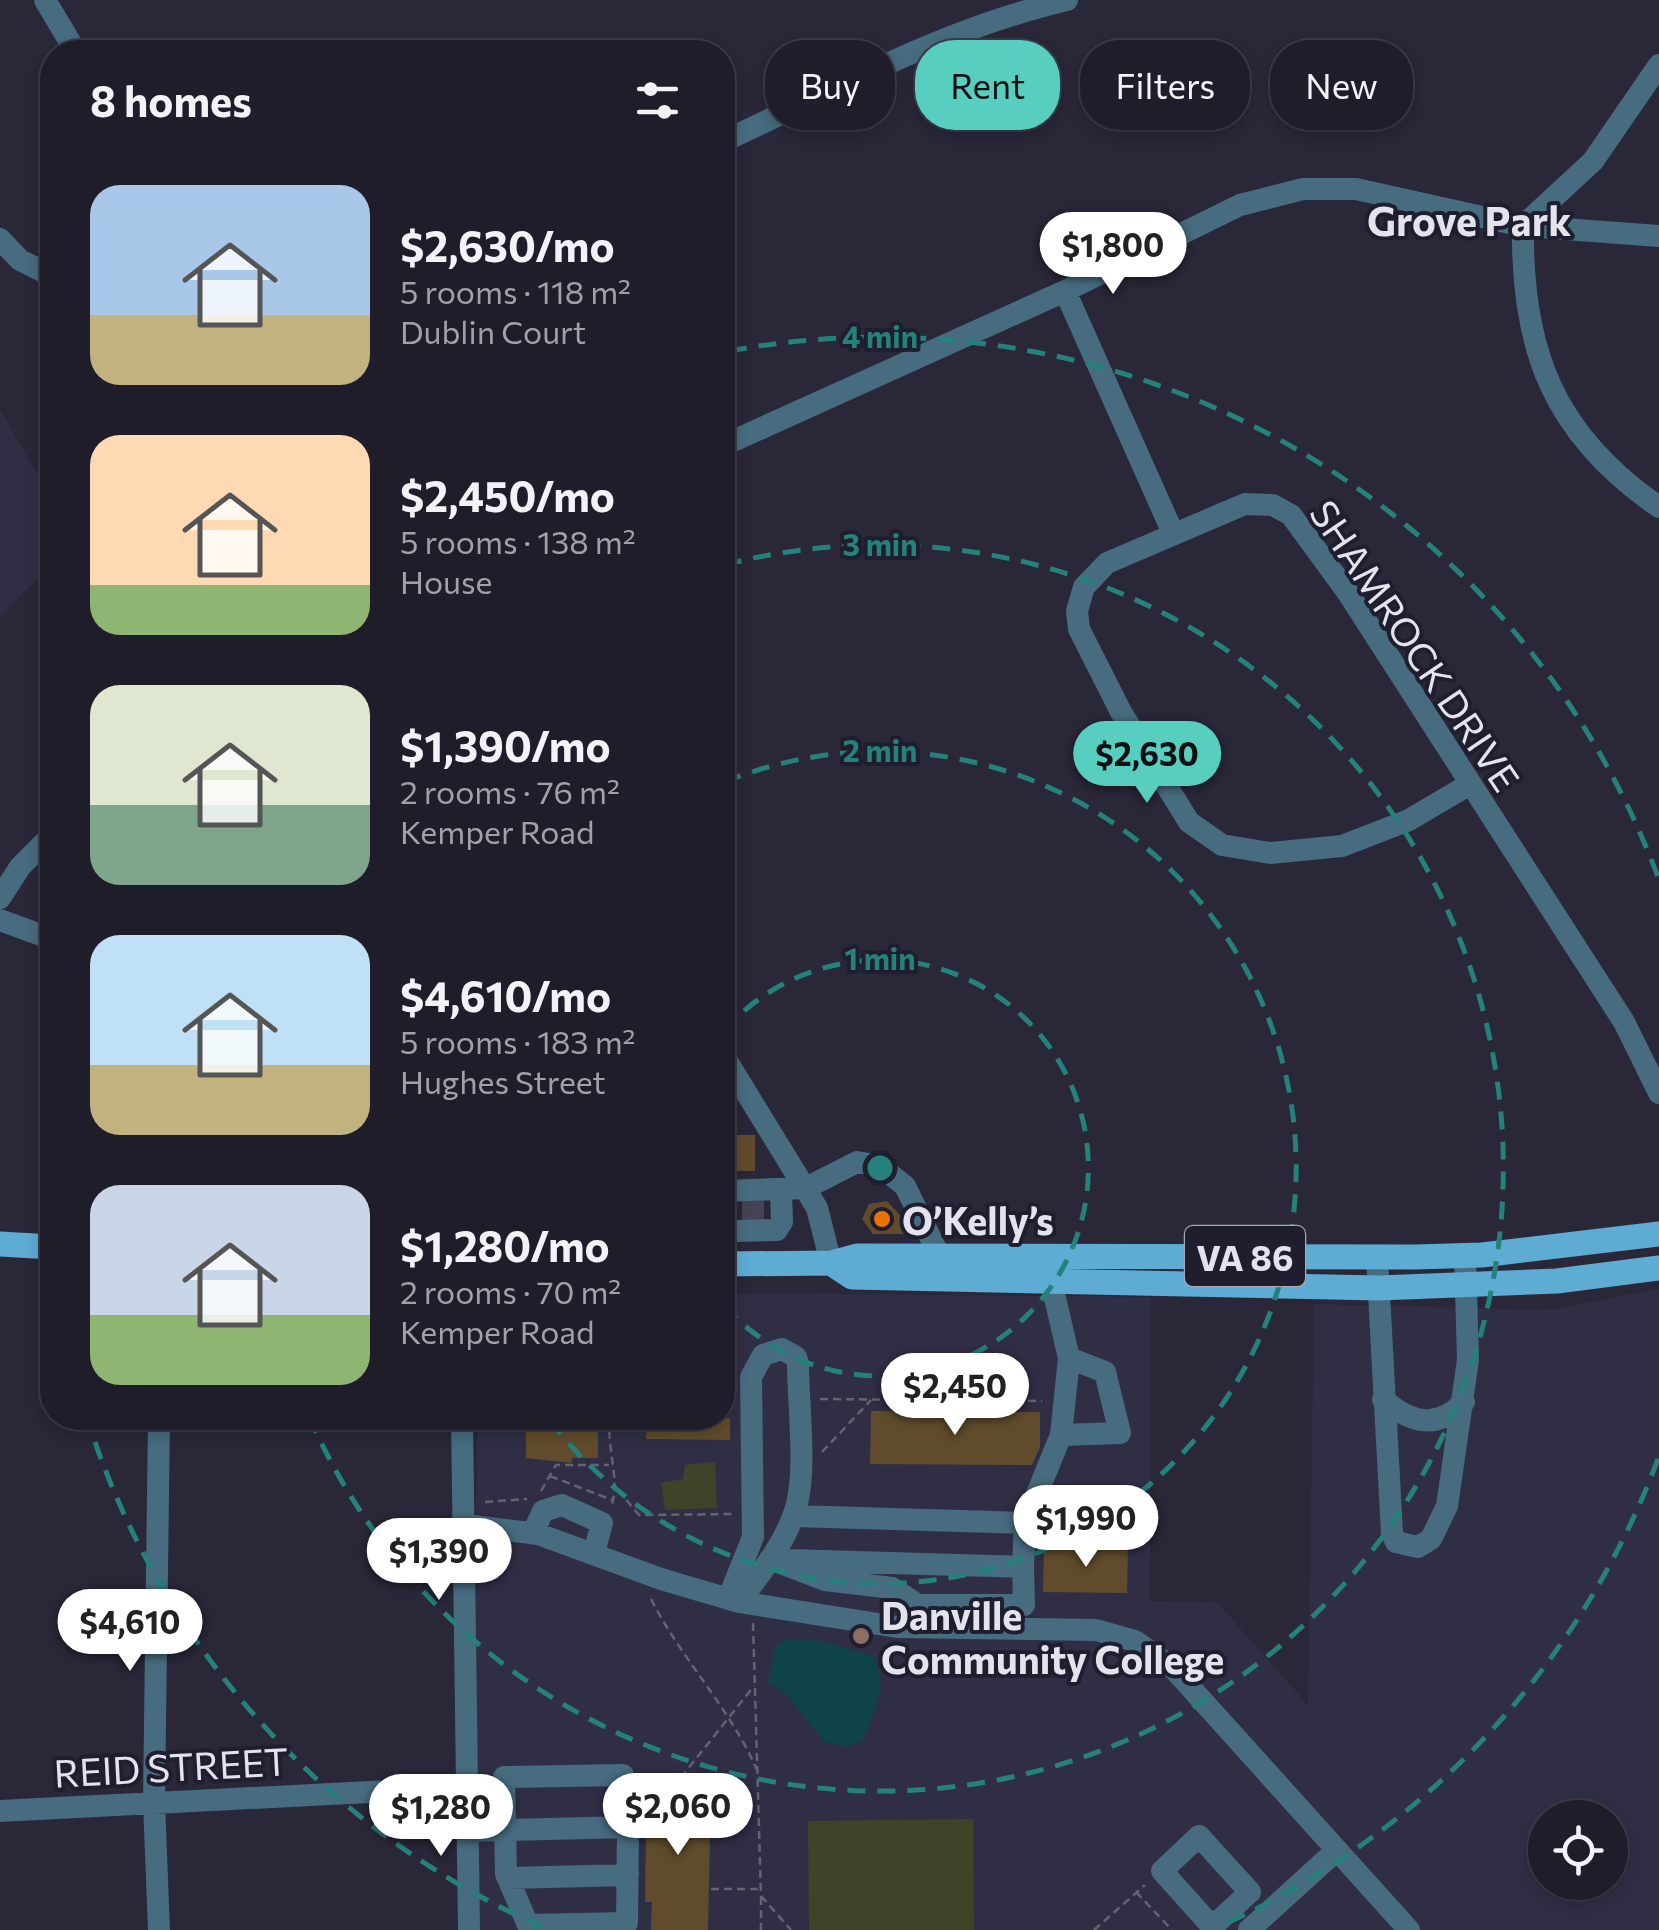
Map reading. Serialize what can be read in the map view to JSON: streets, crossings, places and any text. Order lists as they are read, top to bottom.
{
  "streets": {
    "main road": ["VA 86"],
    "street": ["SHAMROCK DRIVE", "REID STREET"]
  },
  "districts": ["Grove Park"],
  "places": ["O’Kelly’s", "Danville Community College"],
  "page": {
    "chip": [
      "Buy",
      "Rent",
      "Filters",
      "New"
    ],
    "heading": "8 homes",
    "list": [
      {
        "name": "$2,630/mo",
        "note": "5 rooms · 118 m² · Dublin Court"
      },
      {
        "name": "$2,450/mo",
        "note": "5 rooms · 138 m² · House"
      },
      {
        "name": "$1,390/mo",
        "note": "2 rooms · 76 m² · Kemper Road"
      },
      {
        "name": "$4,610/mo",
        "note": "5 rooms · 183 m² · Hughes Street"
      },
      {
        "name": "$1,280/mo",
        "note": "2 rooms · 70 m² · Kemper Road"
      }
    ],
    "price": [
      "$1,800",
      "$2,630",
      "$2,450",
      "$1,990",
      "$1,390",
      "$4,610",
      "$2,060",
      "$1,280"
    ]
  },
  "rings": [
    "4 min",
    "3 min",
    "2 min",
    "1 min"
  ]
}
